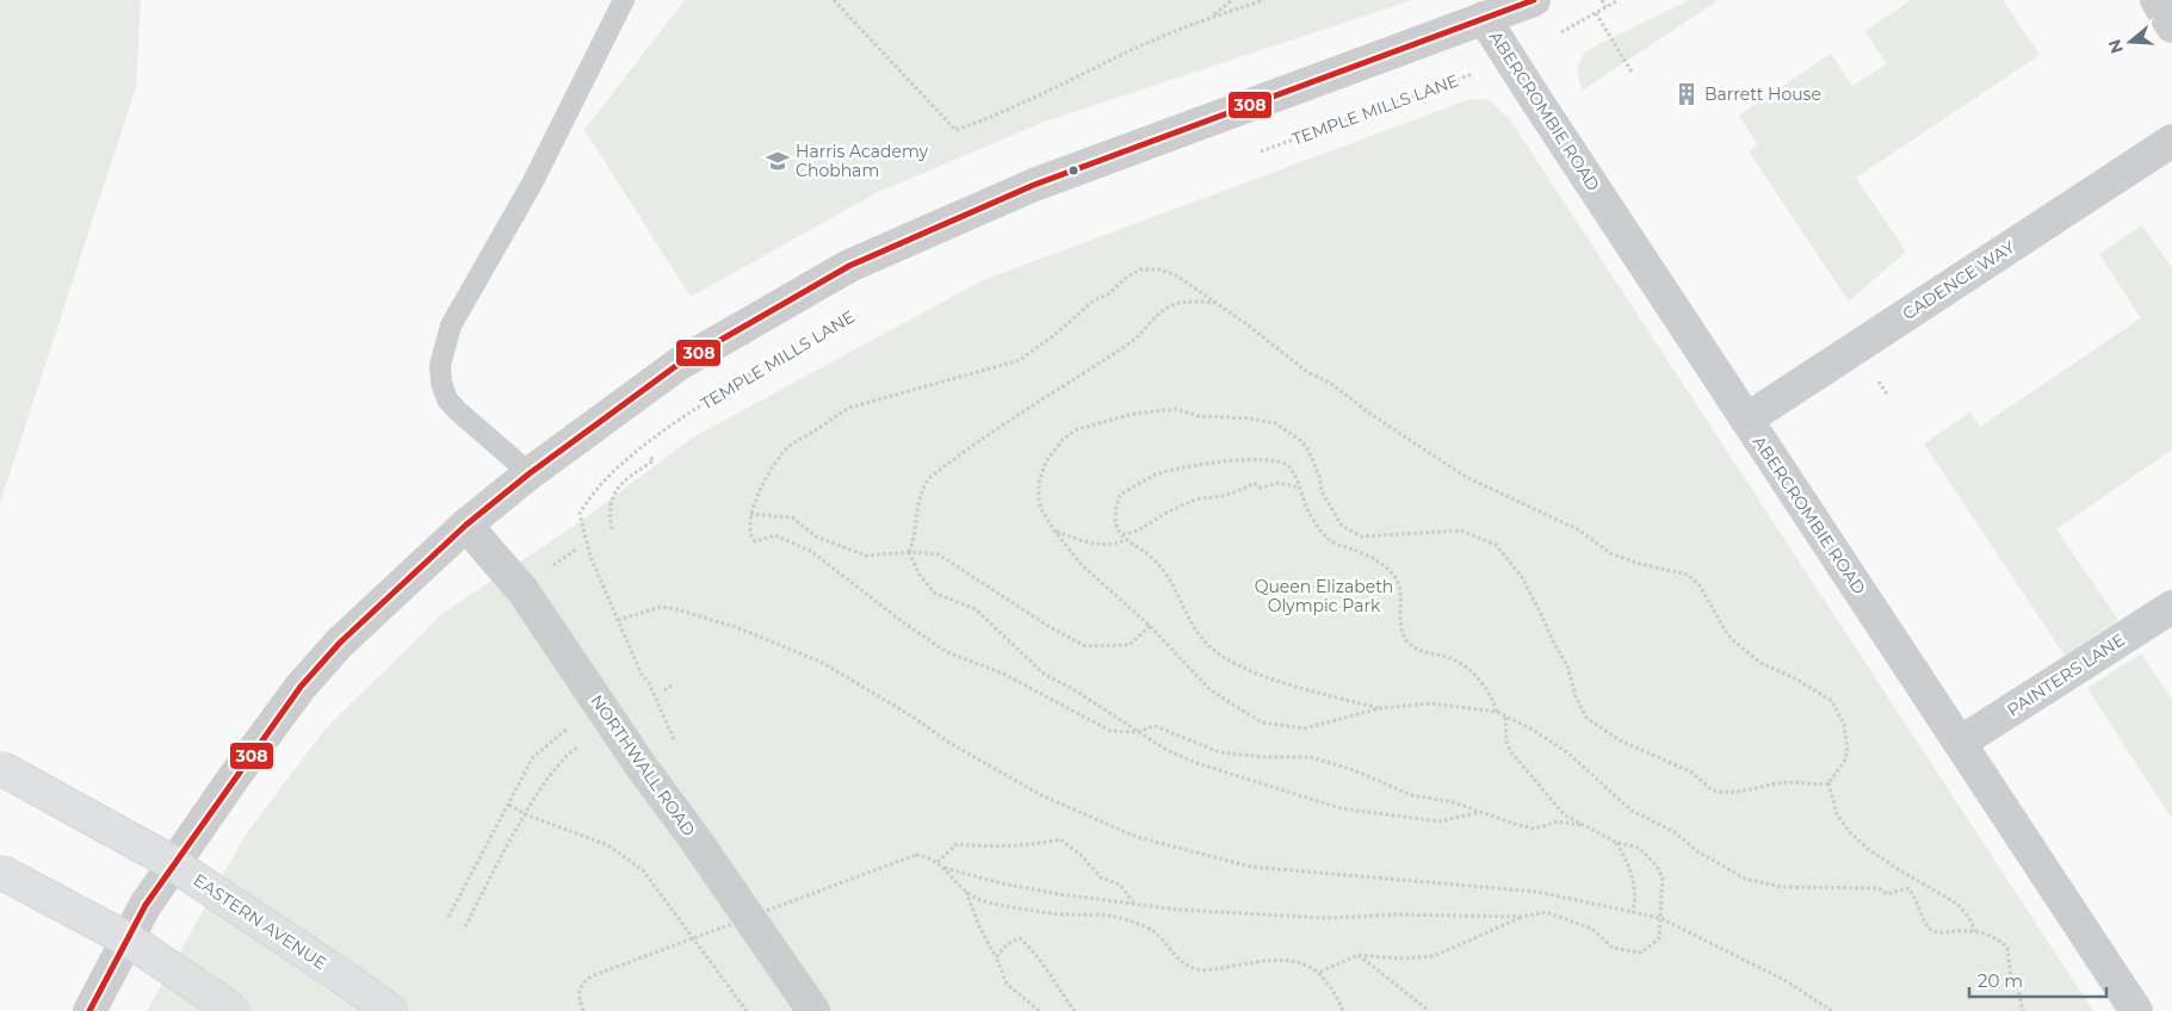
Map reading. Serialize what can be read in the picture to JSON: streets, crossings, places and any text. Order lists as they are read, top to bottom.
{
  "streets": {
    "highway": ["EASTERN AVENUE"],
    "street": [
      "ABERCROMBIE ROAD",
      "CADENCE WAY",
      "PAINTERS LANE",
      "NORTHWALL ROAD"
    ],
    "path": ["TEMPLE MILLS LANE"]
  },
  "crossings": [
    ["ABERCROMBIE ROAD", "CADENCE WAY"],
    ["ABERCROMBIE ROAD", "PAINTERS LANE"]
  ],
  "parks": ["Queen Elizabeth Olympic Park"],
  "places": {
    "building": ["Barrett House"],
    "school or university": ["Harris Academy Chobham"]
  },
  "lines": ["transit line 308"],
  "scale_bar": "20 m",
  "north": "left"
}
